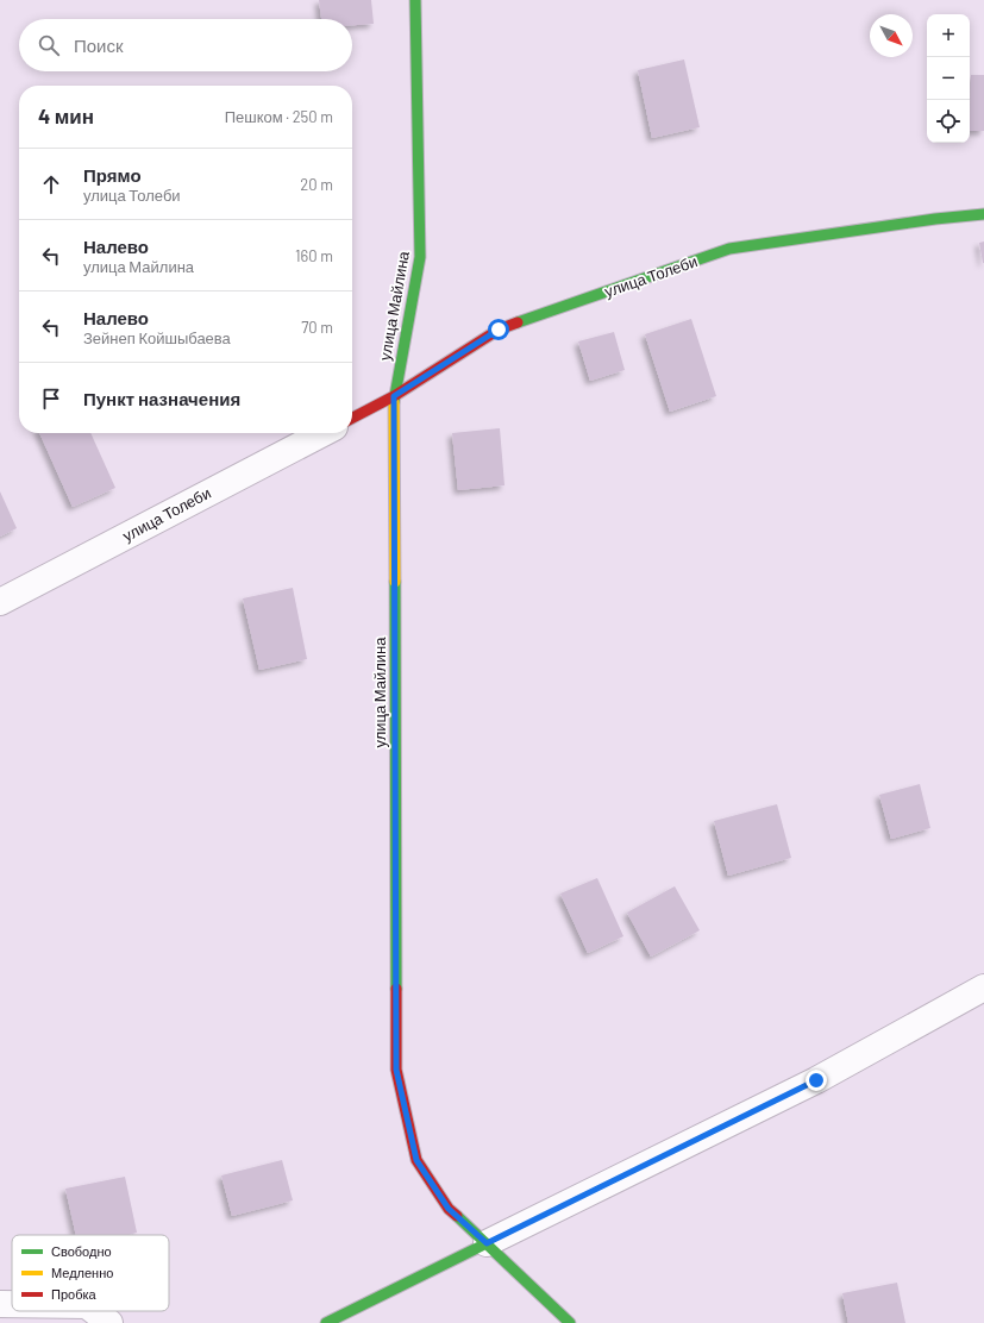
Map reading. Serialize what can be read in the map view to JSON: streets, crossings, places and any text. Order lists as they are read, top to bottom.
{
  "streets": {
    "street": ["улица Толеби", "улица Майлина"]
  },
  "crossings": [
    ["улица Толеби", "улица Майлина"]
  ],
  "legend": ["Свободно", "Медленно", "Пробка"],
  "north": "bottom right",
  "page": {
    "map_buttons": ["+", "−"],
    "search": "Поиск",
    "heading": ["4 мин", "Пешком · 250 m"],
    "list": [
      ["Прямо", "улица Толеби", "20 m"],
      ["Налево", "улица Майлина", "160 m"],
      ["Налево", "Зейнеп Койшыбаева", "70 m"],
      "Пункт назначения"
    ]
  }
}
